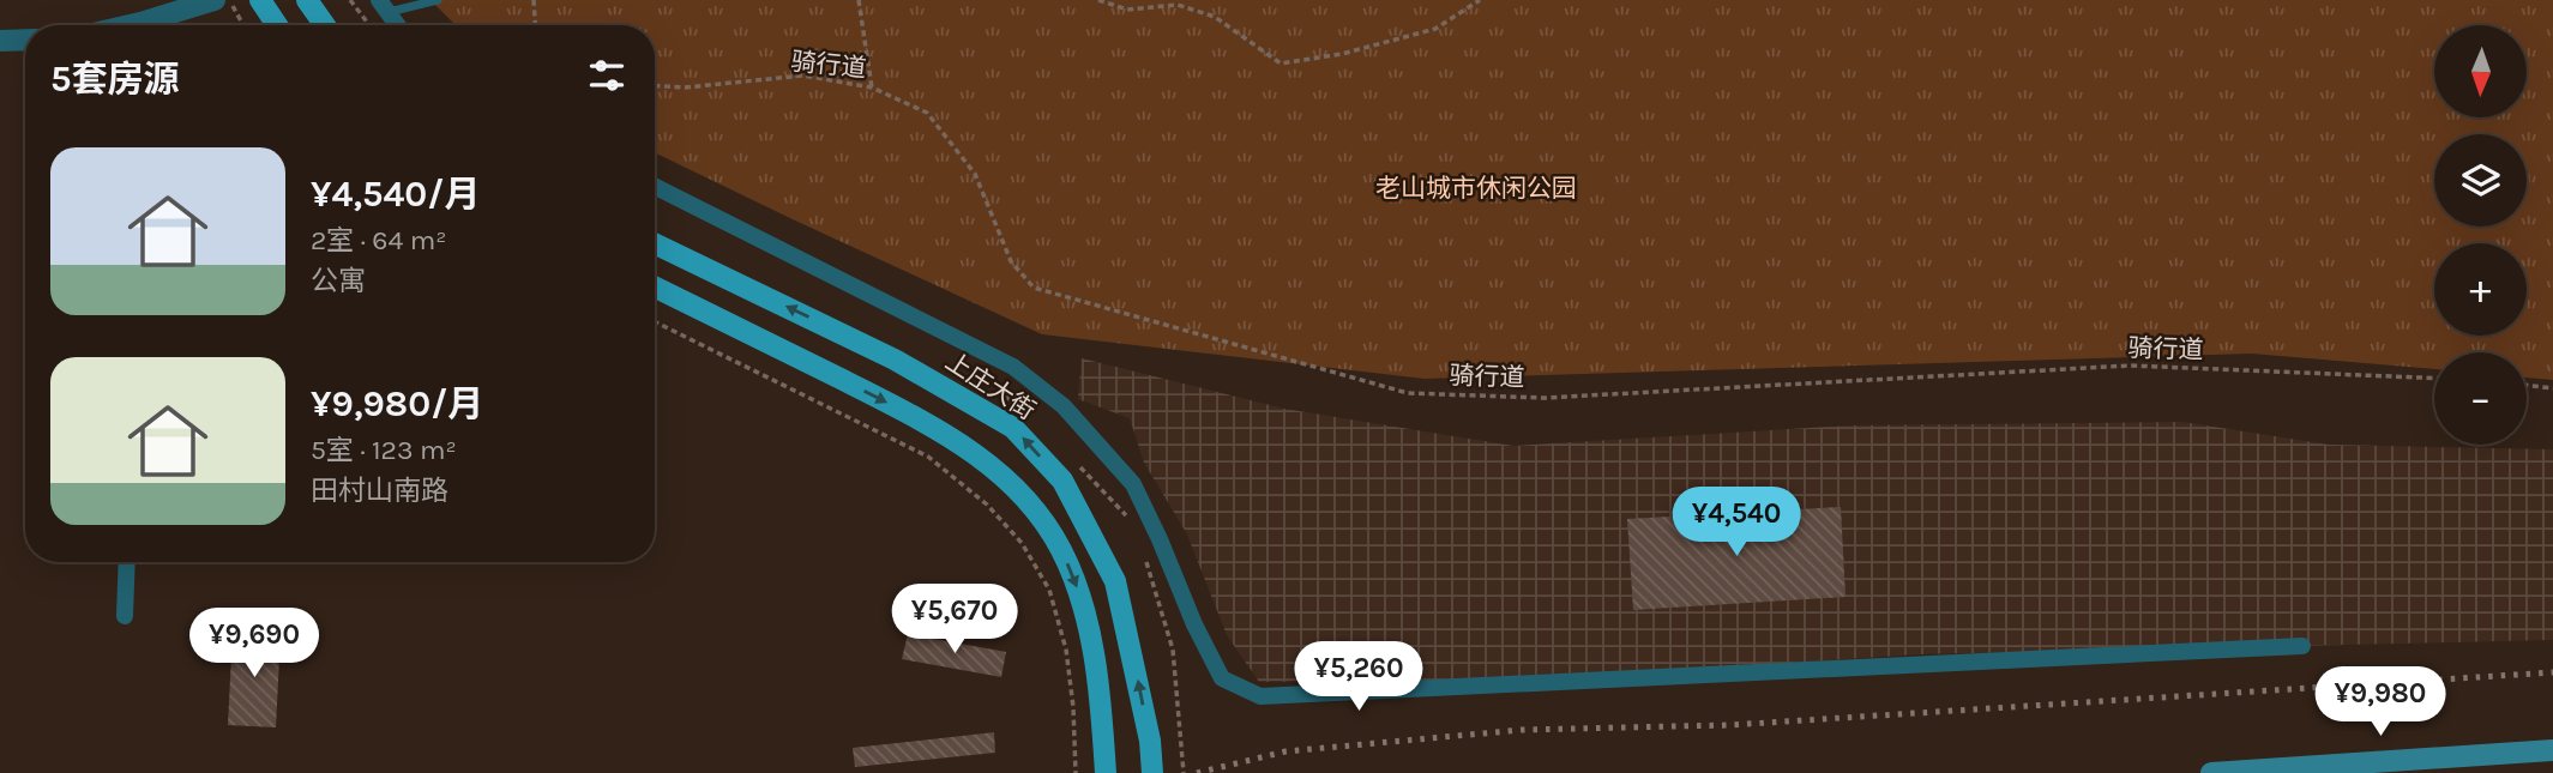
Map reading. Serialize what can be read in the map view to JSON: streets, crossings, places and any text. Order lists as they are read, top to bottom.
{
  "streets": {
    "main road": ["上庄大街"],
    "path": ["骑行道"]
  },
  "parks": ["老山城市休闲公园"],
  "north": "bottom",
  "page": {
    "map_buttons": ["+", "−"],
    "heading": "5套房源",
    "list": [
      {
        "name": "¥4,540/月",
        "note": "2室 · 64 m² · 公寓"
      },
      {
        "name": "¥9,980/月",
        "note": "5室 · 123 m² · 田村山南路"
      }
    ],
    "price": [
      "¥4,540",
      "¥5,670",
      "¥9,690",
      "¥5,260",
      "¥9,980"
    ]
  }
}
